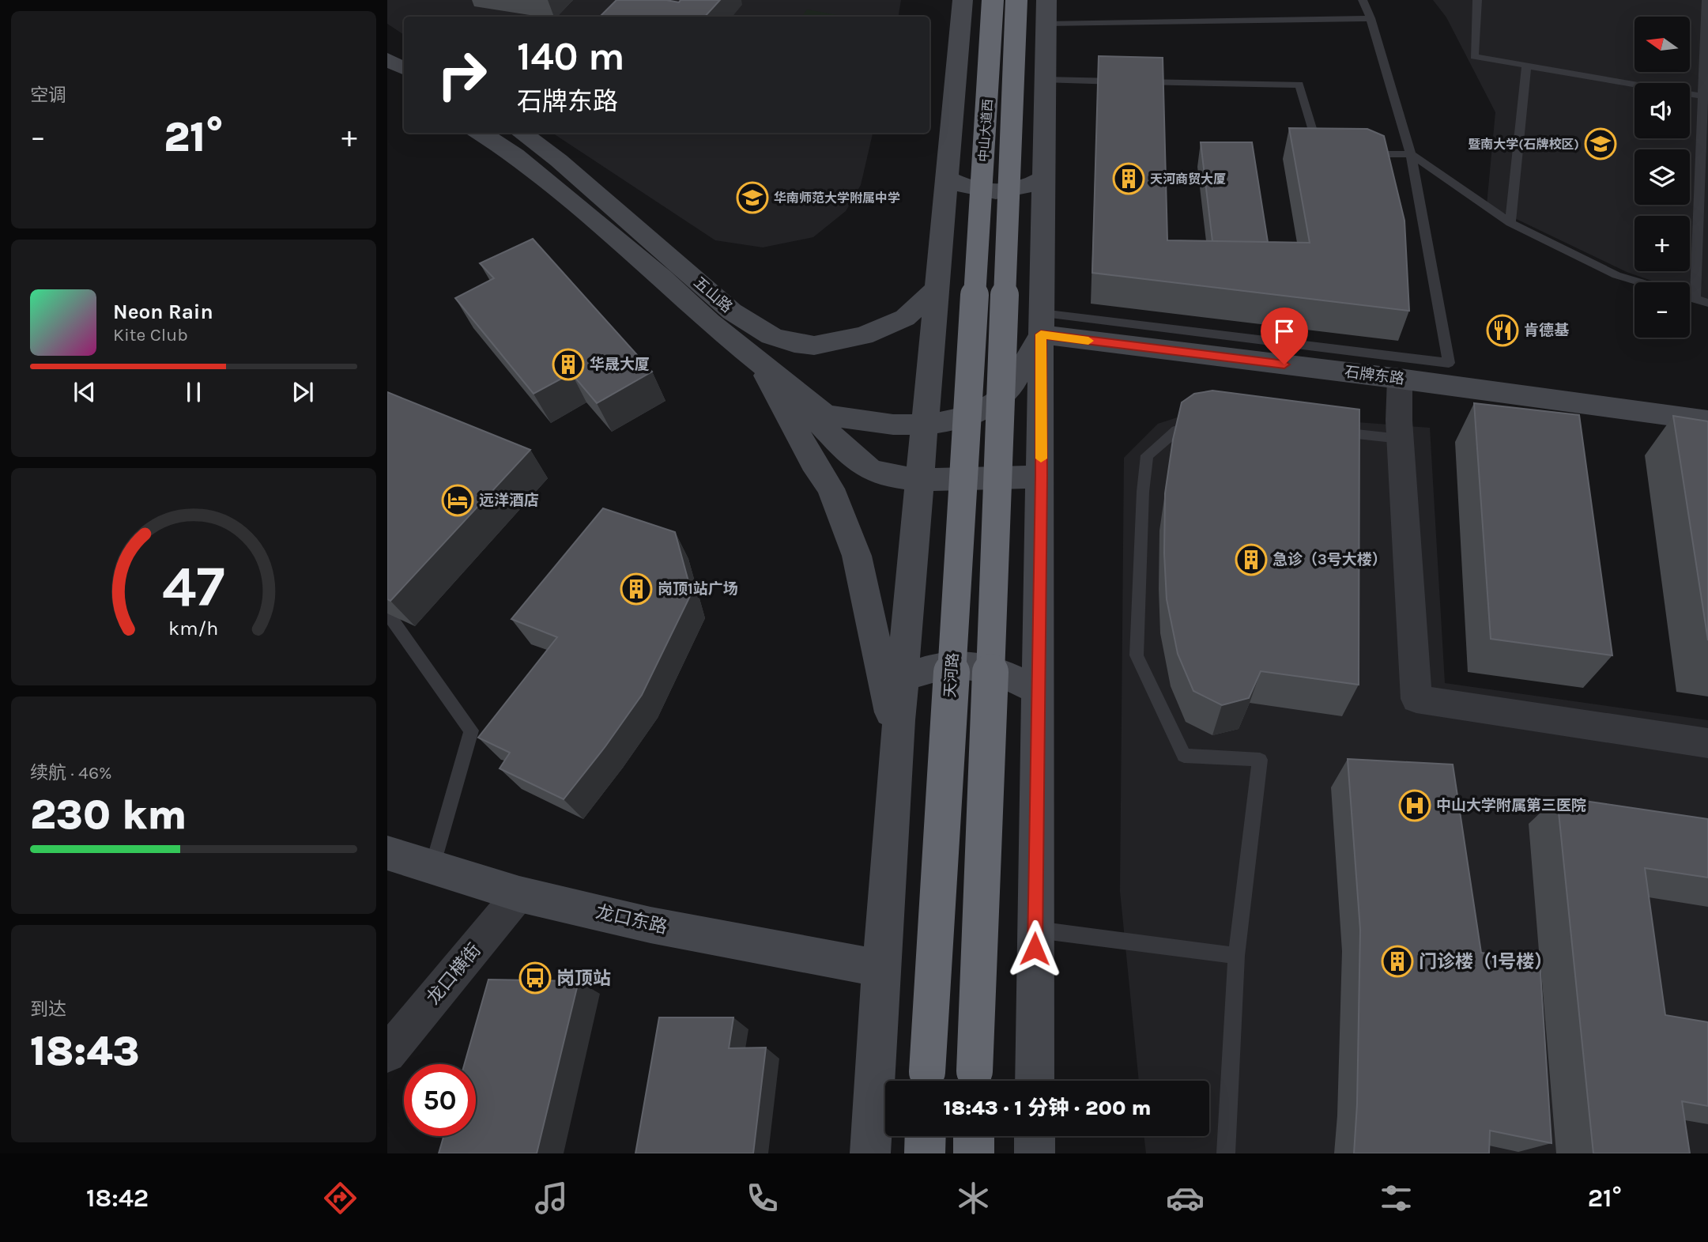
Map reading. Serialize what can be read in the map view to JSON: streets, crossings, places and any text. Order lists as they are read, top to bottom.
{
  "streets": {
    "highway": ["中山大道西", "天河路"],
    "main road": ["五山路", "石牌东路", "龙口东路"],
    "street": ["龙口横街"]
  },
  "crossings": [
    ["中山大道西", "天河路"],
    ["五山路", "石牌东路"],
    ["龙口东路", "龙口横街"]
  ],
  "places": {
    "school or university": ["暨南大学(石牌校区)", "华南师范大学附属中学"],
    "building": [
      "天河商贸大厦",
      "华晟大厦",
      "急诊（3号大楼）",
      "岗顶1站广场",
      "门诊楼（1号楼）"
    ],
    "restaurant": ["肯德基"],
    "hotel": ["远洋酒店"],
    "hospital": ["中山大学附属第三医院"],
    "bus stop": ["岗顶站"]
  },
  "north": "left",
  "page": {
    "tile": [
      "空调",
      ["续航 · 46%", "230 km"],
      ["到达", "18:43"]
    ],
    "map_buttons": ["+", "−"],
    "turn": ["140 m", "石牌东路"],
    "heat": ["−", "21°", "+"],
    "song": ["Neon Rain", "Kite Club"],
    "limit": "50",
    "trip": "18:43 · 1 分钟 · 200 m",
    "tabs": ["18:42", "21°"],
    "gauge": ["47", "km/h"]
  }
}
